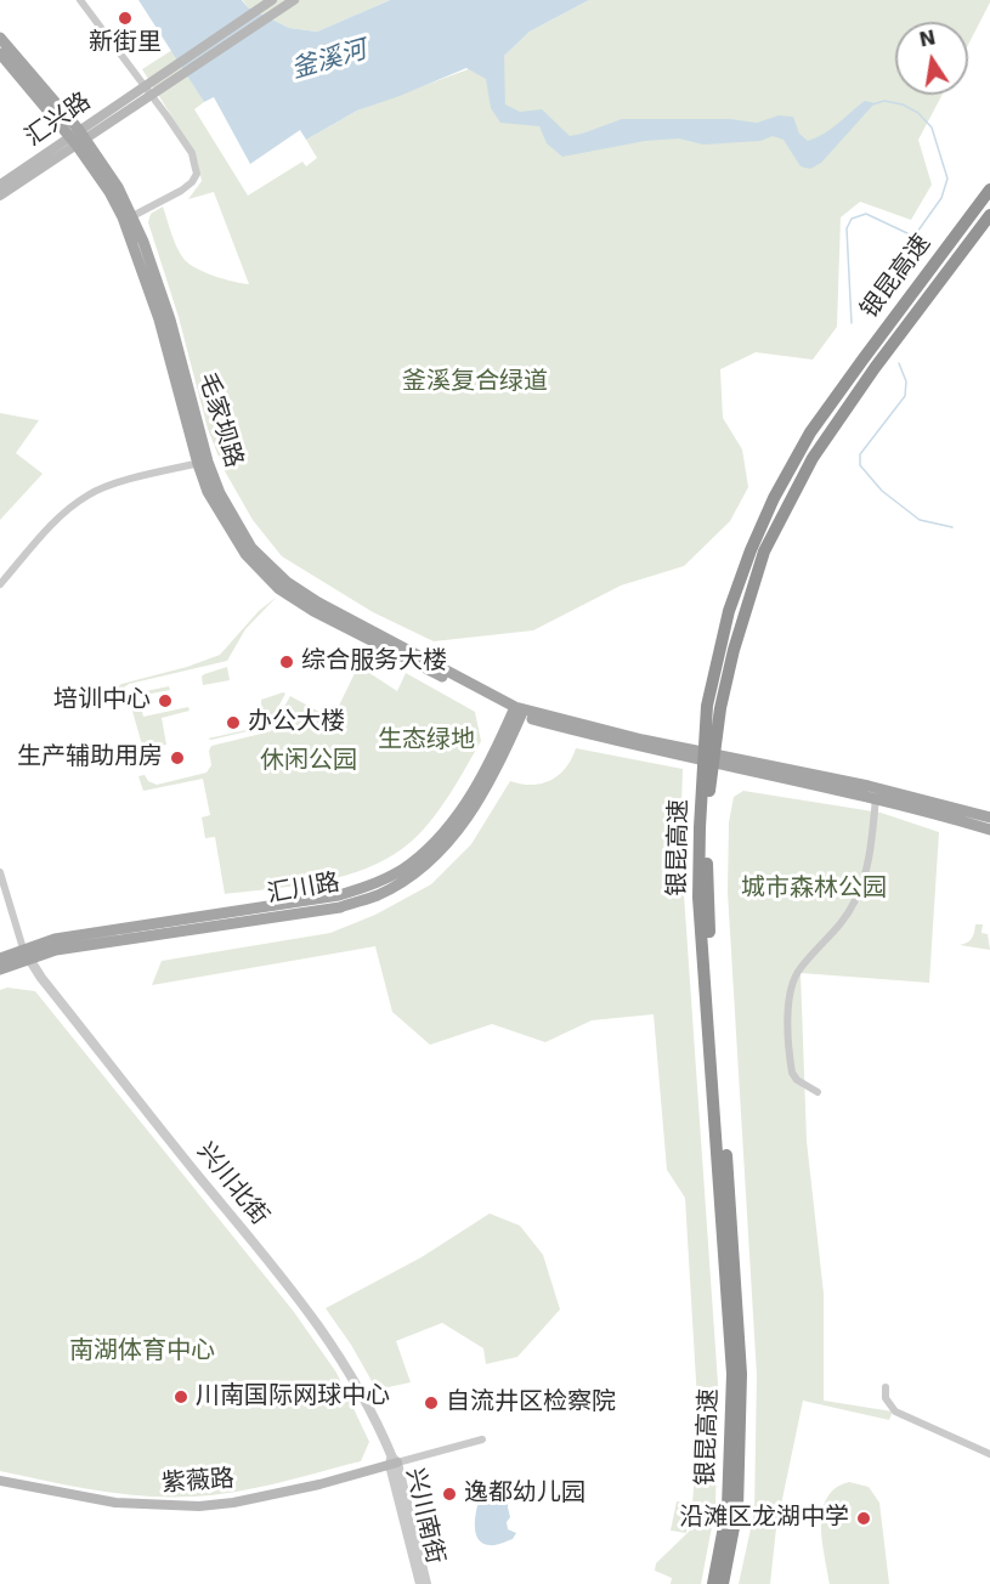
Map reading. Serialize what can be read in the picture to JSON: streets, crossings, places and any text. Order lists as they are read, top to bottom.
{
  "streets": {
    "highway": ["银昆高速"],
    "main road": [
      "汇兴路",
      "毛家坝路",
      "汇川路",
      "紫薇路"
    ],
    "street": ["兴川北街", "兴川南街"]
  },
  "crossings": [
    ["汇兴路", "毛家坝路"],
    ["毛家坝路", "汇川路"],
    ["汇川路", "兴川北街"],
    ["兴川北街", "紫薇路"],
    ["兴川北街", "兴川南街"],
    ["紫薇路", "兴川南街"]
  ],
  "water": ["釜溪河"],
  "parks": [
    "釜溪复合绿道",
    "生态绿地",
    "休闲公园",
    "城市森林公园",
    "南湖体育中心"
  ],
  "places": [
    "新街里",
    "综合服务大楼",
    "培训中心",
    "办公大楼",
    "生产辅助用房",
    "川南国际网球中心",
    "自流井区检察院",
    "逸都幼儿园",
    "沿滩区龙湖中学"
  ],
  "north": "top"
}
